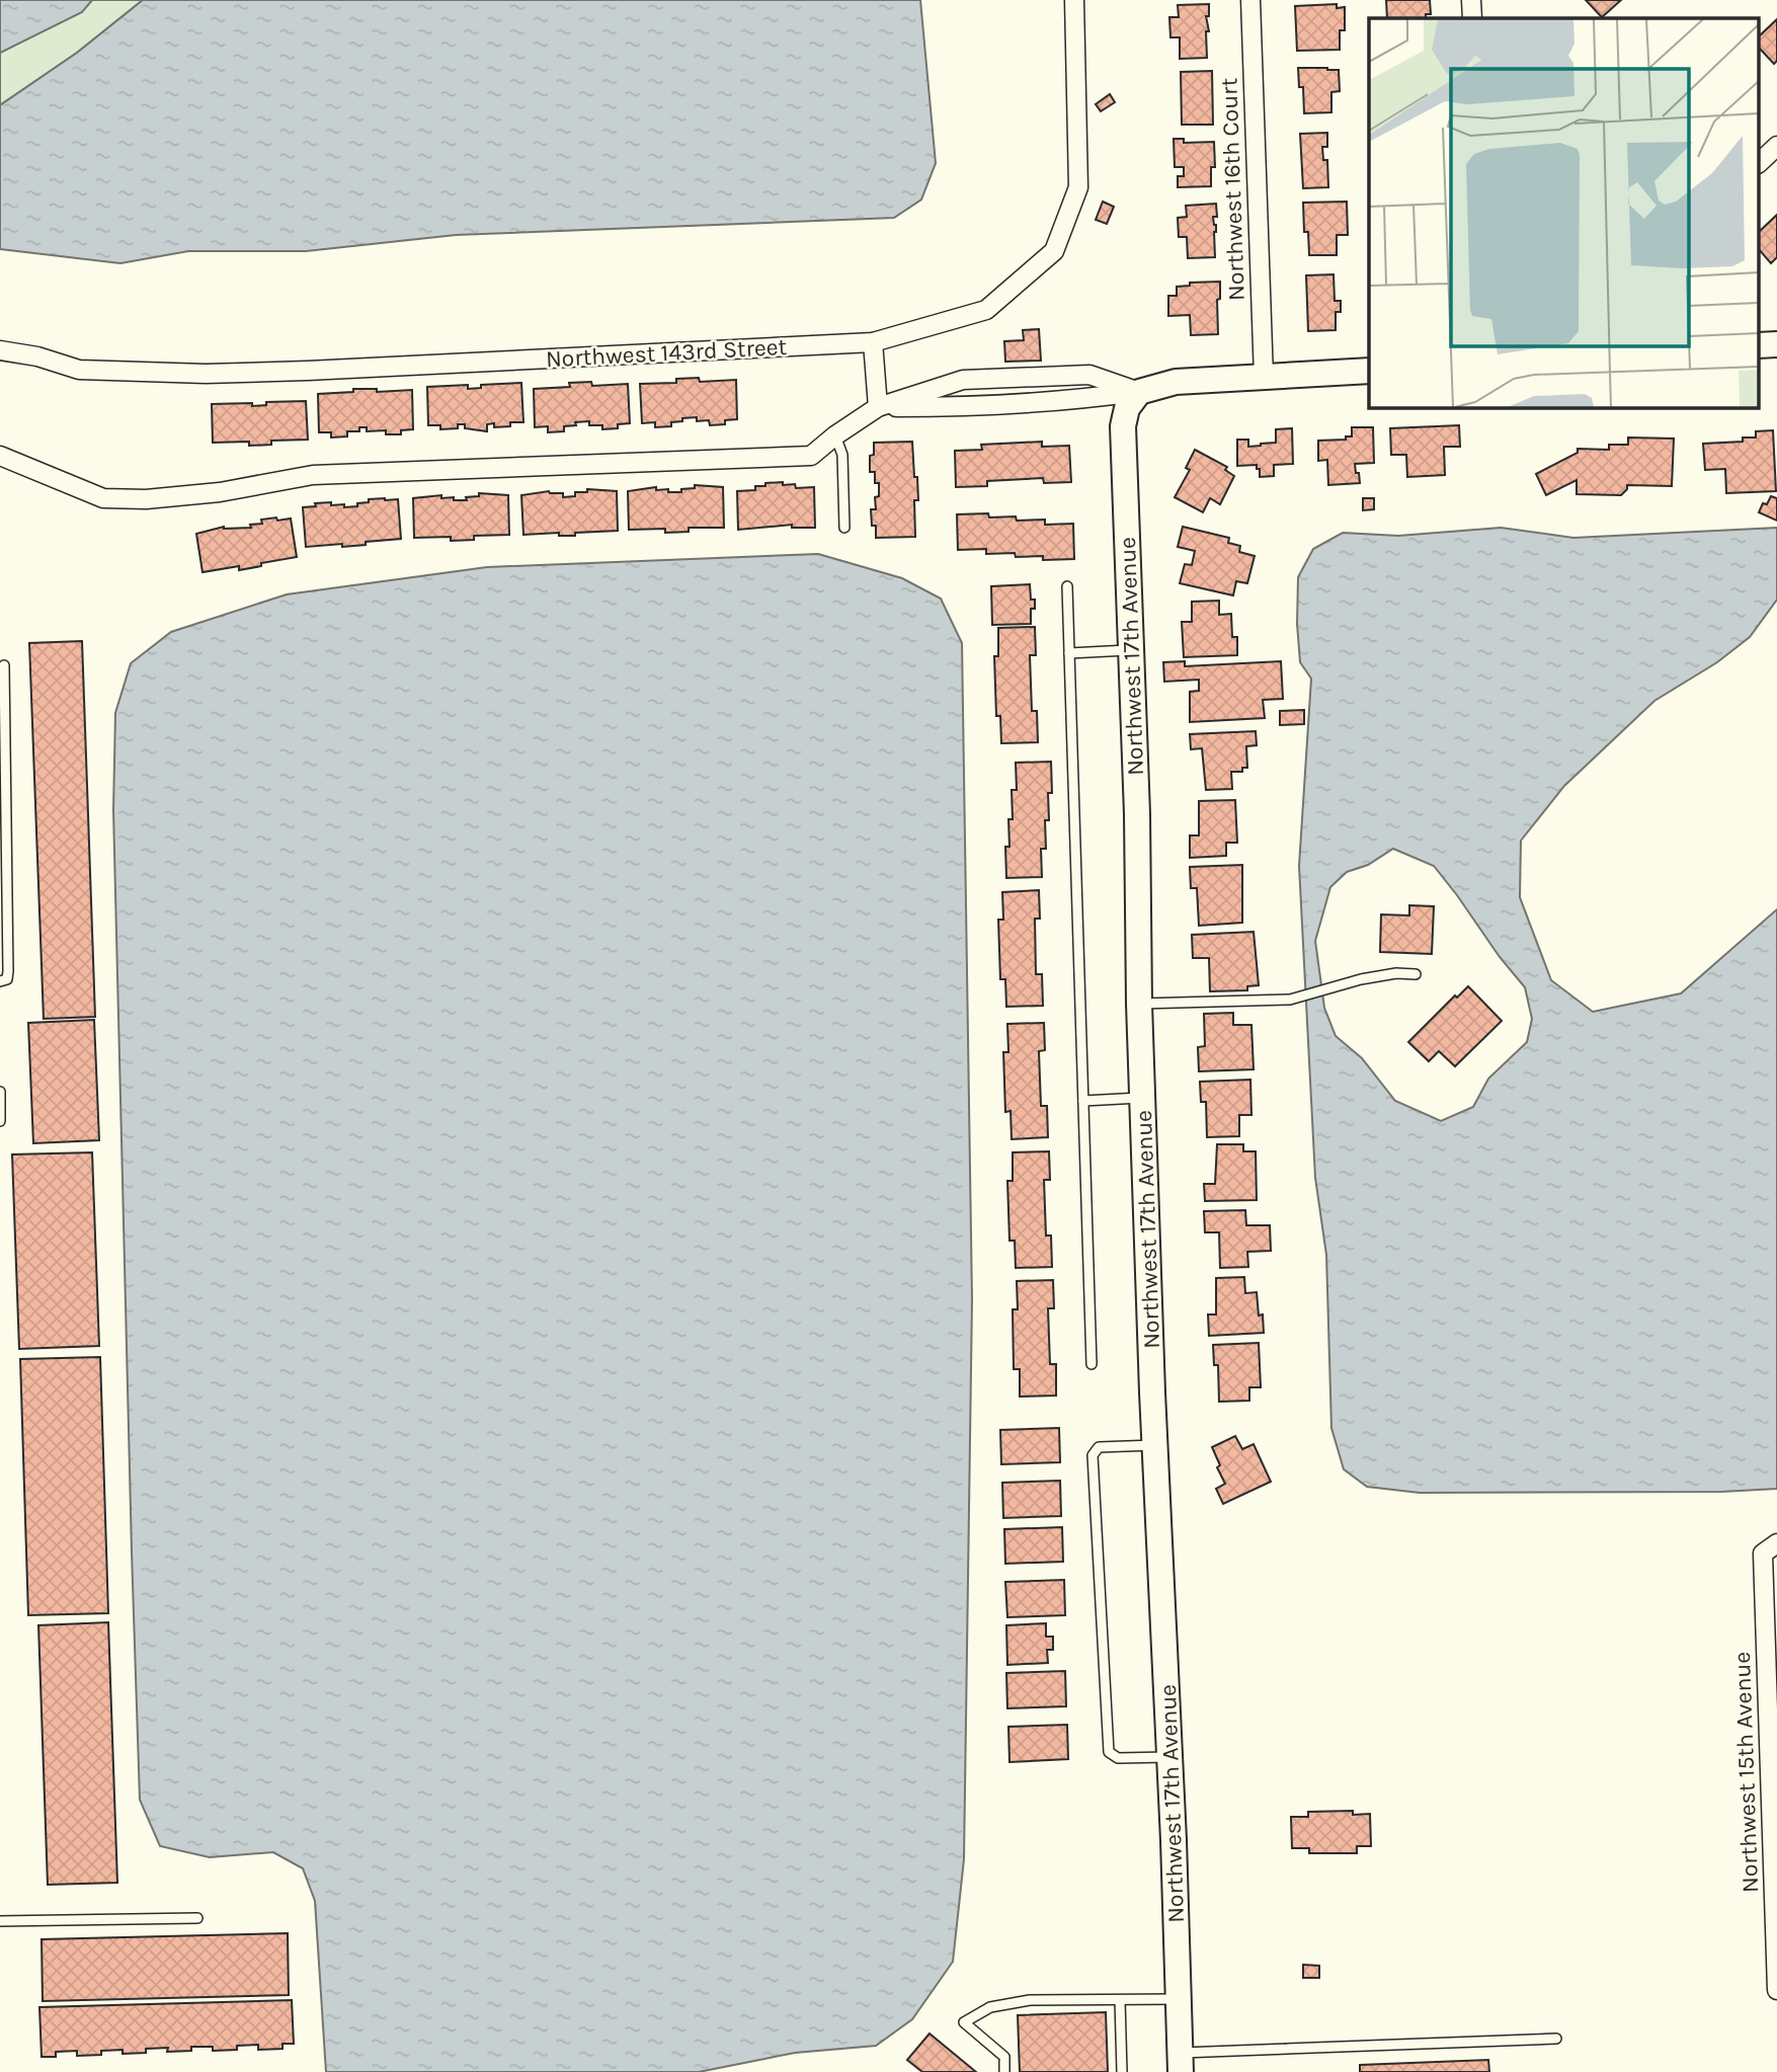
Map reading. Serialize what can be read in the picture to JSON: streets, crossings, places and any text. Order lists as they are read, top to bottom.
{
  "streets": {
    "street": [
      "Northwest 16th Court",
      "Northwest 143rd Street",
      "Northwest 17th Avenue",
      "Northwest 15th Avenue"
    ]
  }
}
